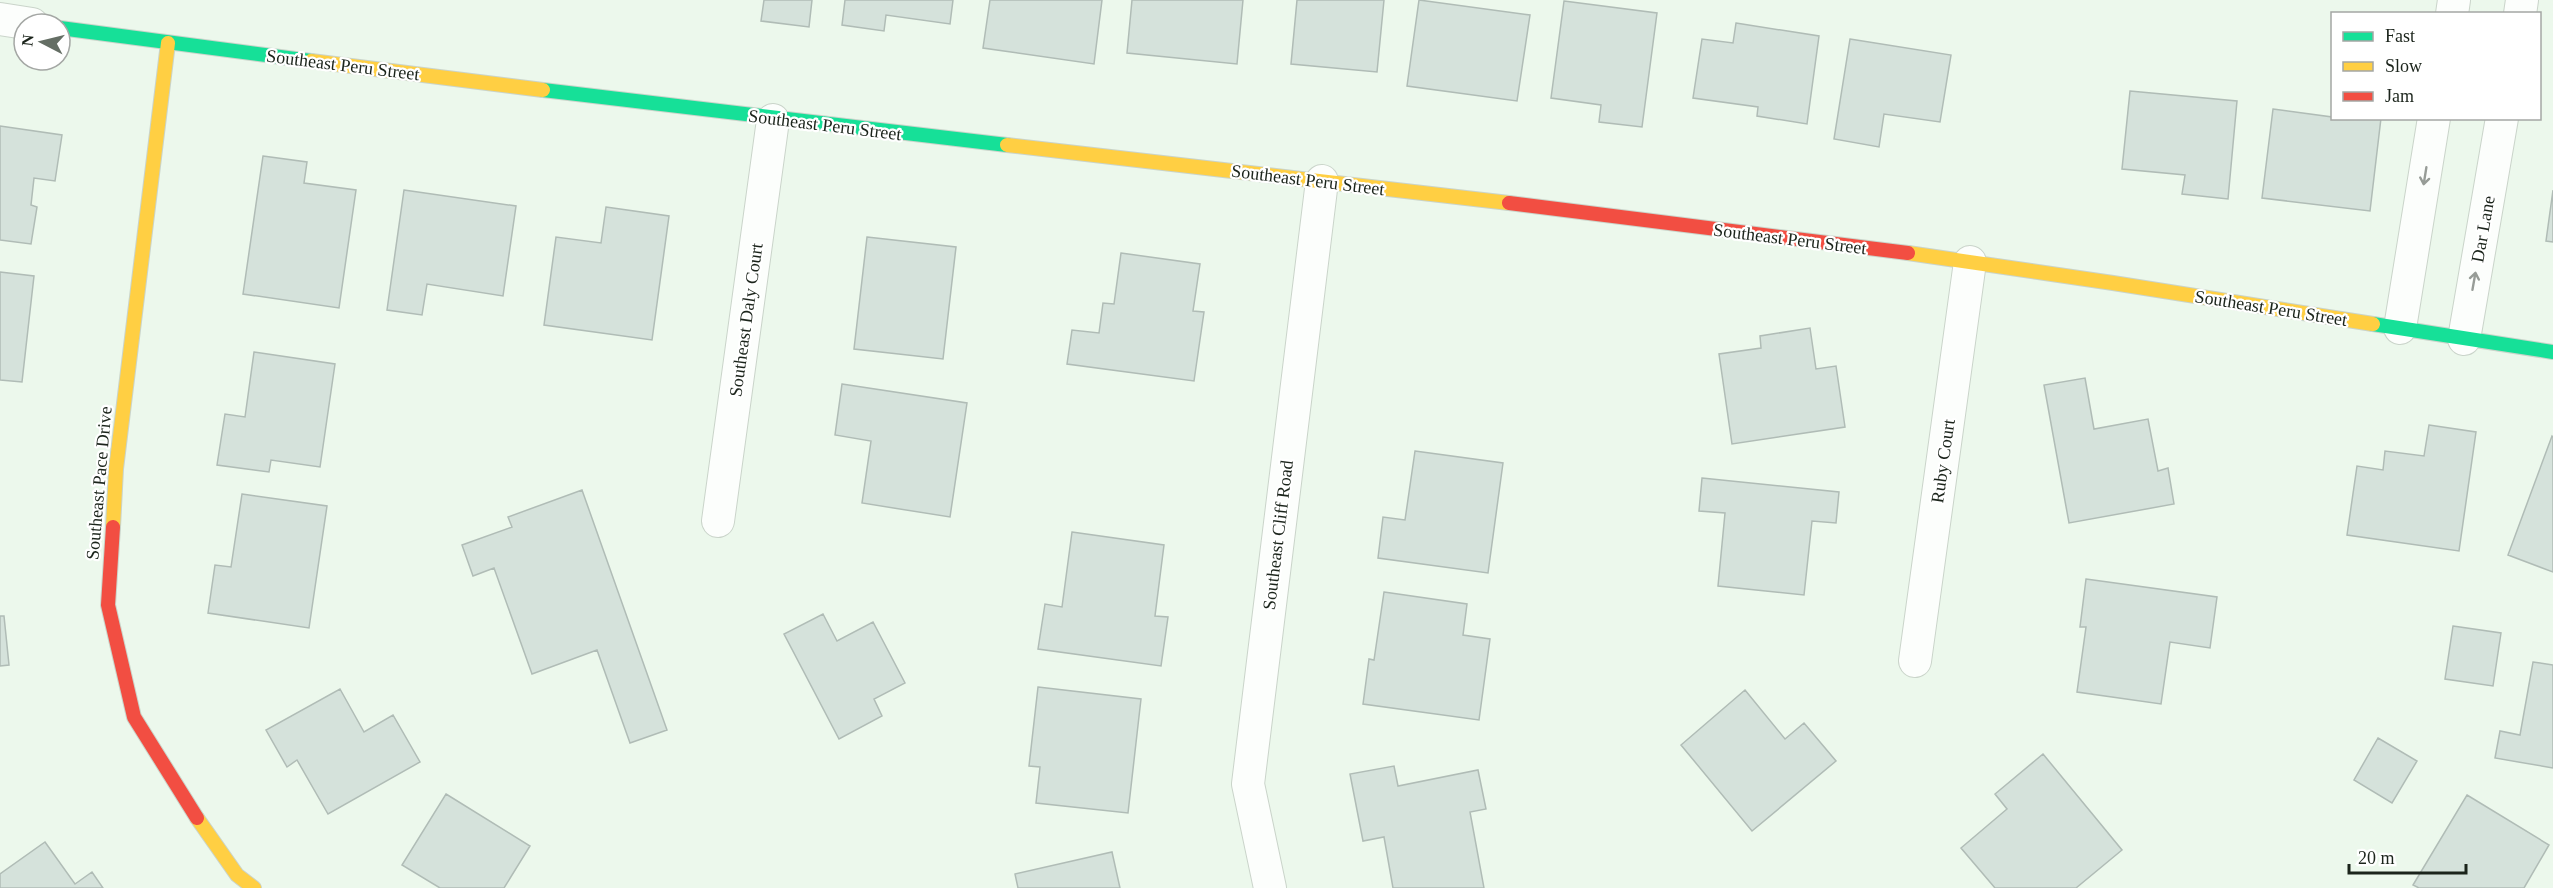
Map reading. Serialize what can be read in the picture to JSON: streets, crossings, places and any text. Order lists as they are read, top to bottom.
{
  "streets": {
    "street": [
      "Southeast Peru Street",
      "Dar Lane",
      "Southeast Daly Court",
      "Ruby Court",
      "Southeast Pace Drive",
      "Southeast Cliff Road"
    ]
  },
  "crossings": [
    ["Southeast Peru Street", "Dar Lane"],
    ["Southeast Peru Street", "Southeast Daly Court"],
    ["Southeast Peru Street", "Ruby Court"],
    ["Southeast Peru Street", "Southeast Pace Drive"],
    ["Southeast Peru Street", "Southeast Cliff Road"]
  ],
  "legend": ["Fast", "Slow", "Jam"],
  "scale_bar": "20 m",
  "north": "left"
}
